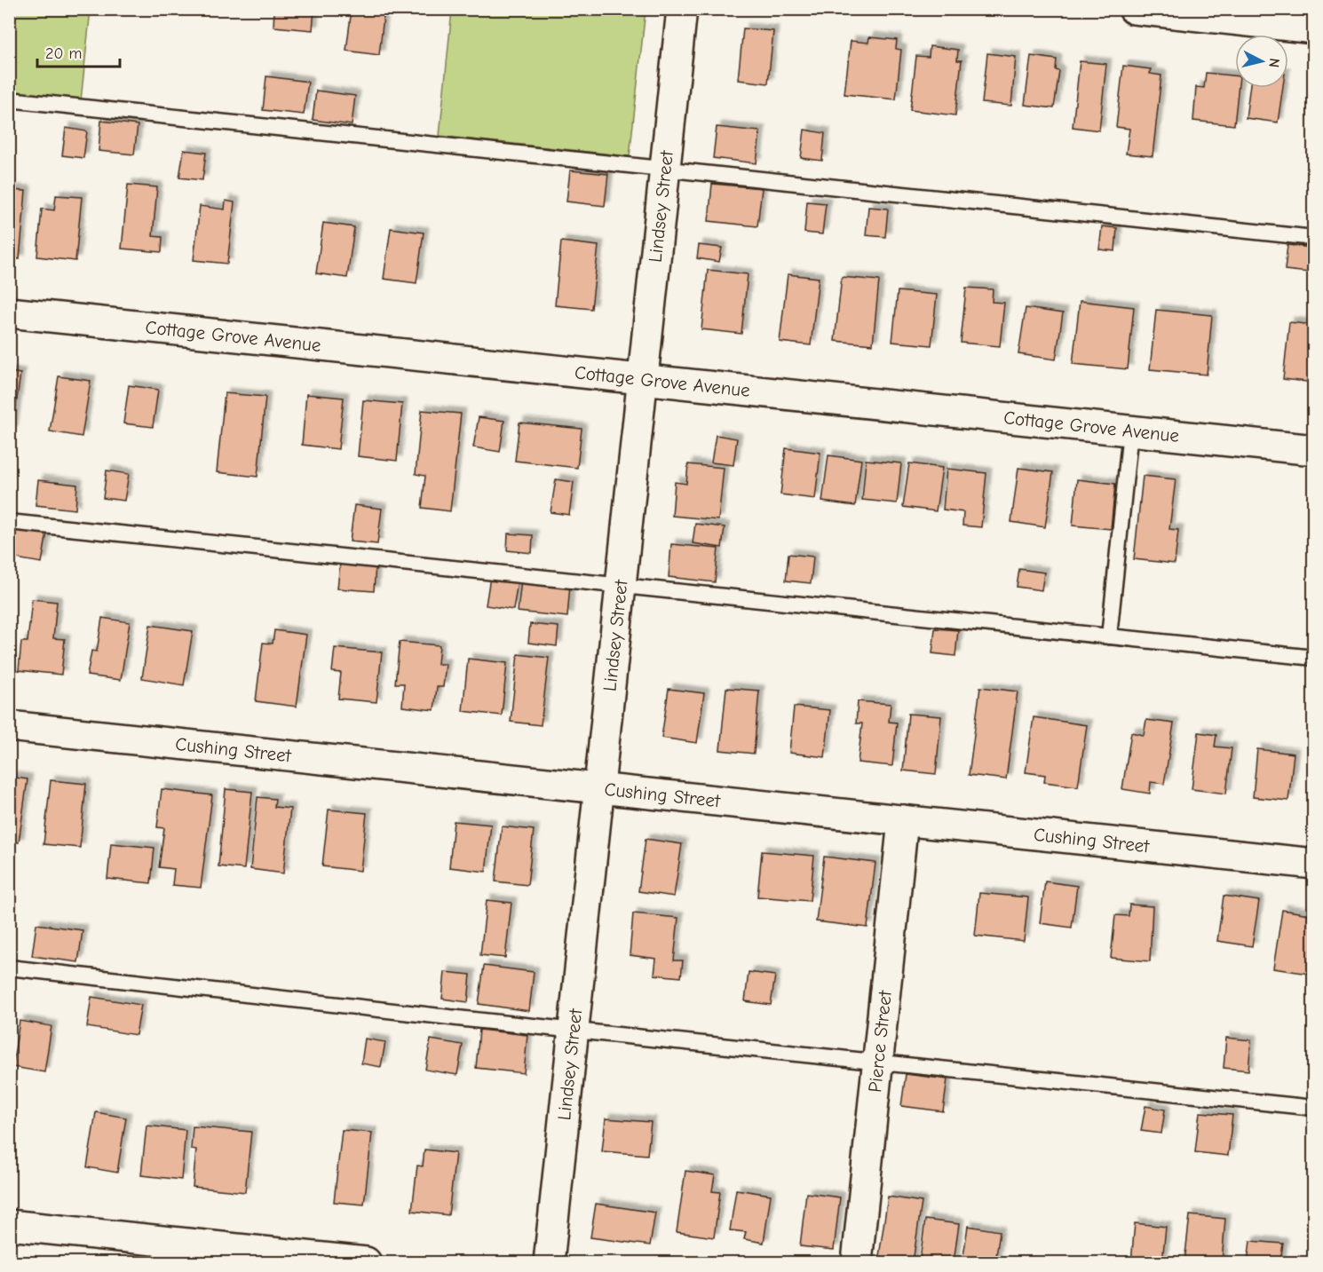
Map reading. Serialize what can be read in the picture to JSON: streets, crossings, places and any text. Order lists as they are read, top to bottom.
{
  "streets": {
    "street": [
      "Lindsey Street",
      "Cottage Grove Avenue",
      "Cushing Street",
      "Pierce Street"
    ]
  },
  "crossings": [
    ["Lindsey Street", "Cottage Grove Avenue"],
    ["Lindsey Street", "Cushing Street"],
    ["Cushing Street", "Pierce Street"]
  ],
  "scale_bar": "20 m",
  "north": "right"
}
